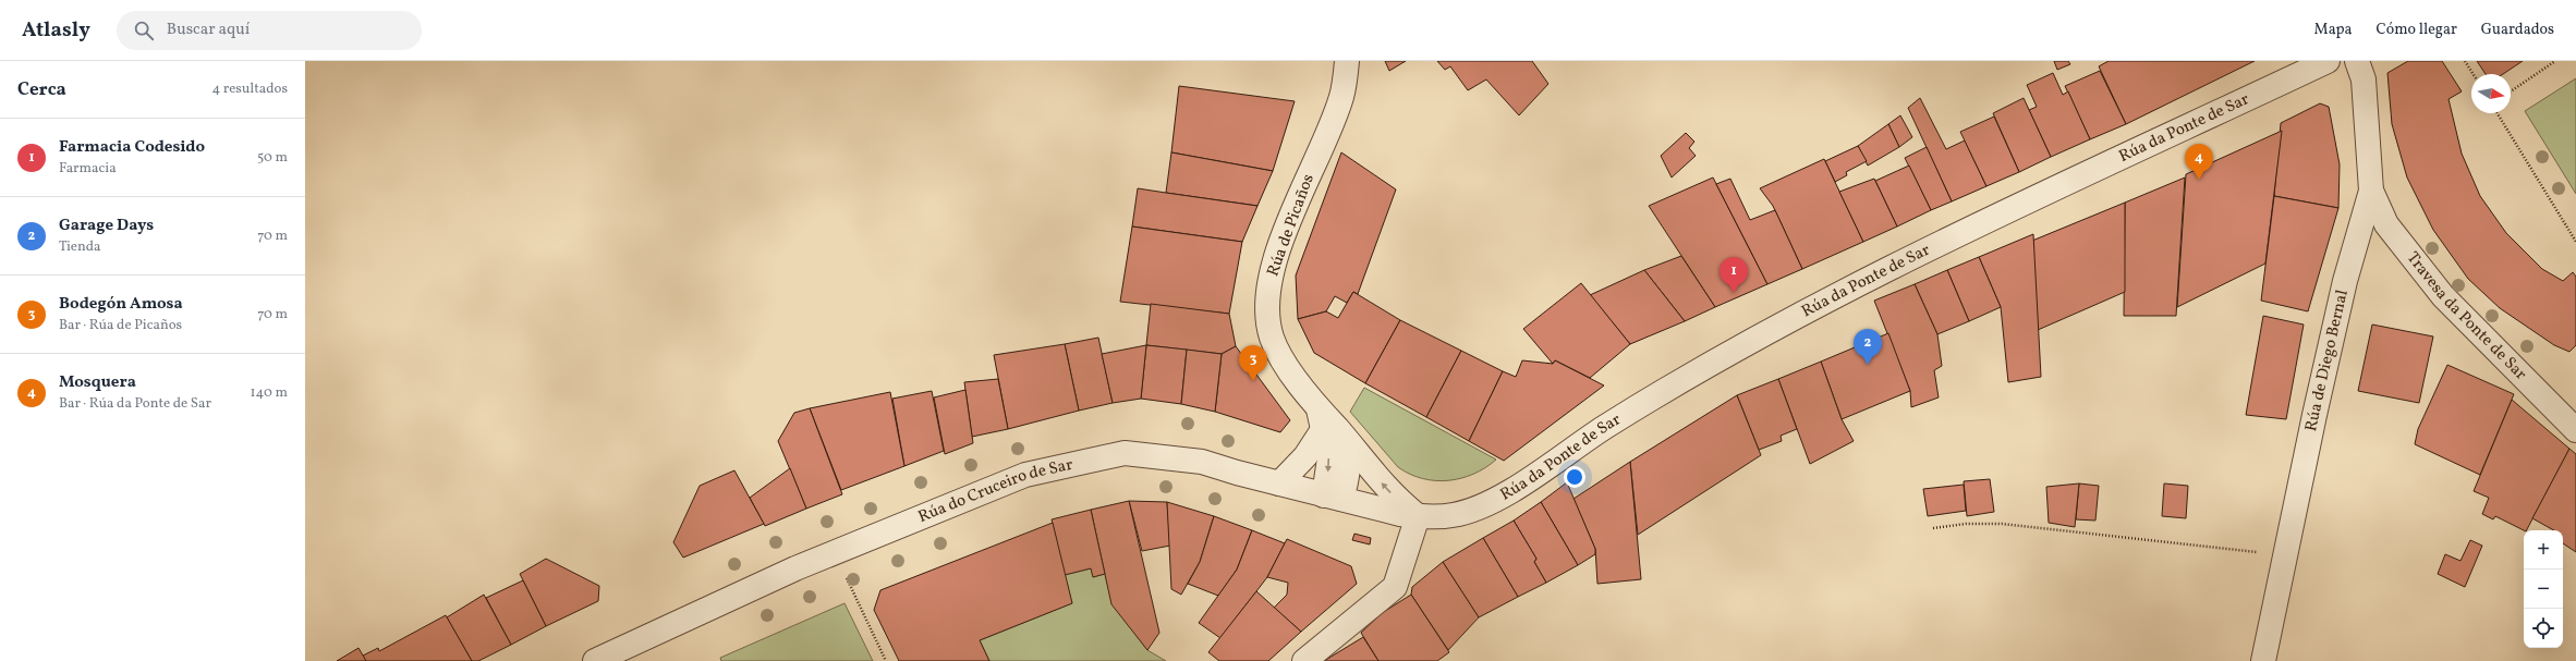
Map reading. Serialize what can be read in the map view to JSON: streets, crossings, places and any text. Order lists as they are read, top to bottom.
{
  "streets": {
    "street": [
      "Rúa da Ponte de Sar",
      "Rúa de Picaños",
      "Travesa da Ponte de Sar",
      "Rúa de Diego Bernal",
      "Rúa do Cruceiro de Sar"
    ]
  },
  "crossings": [
    ["Rúa da Ponte de Sar", "Rúa do Cruceiro de Sar"],
    ["Rúa de Picaños", "Rúa do Cruceiro de Sar"],
    ["Travesa da Ponte de Sar", "Rúa de Diego Bernal"]
  ],
  "north": "right",
  "page": {
    "header": "Atlasly",
    "search": "Buscar aquí",
    "nav": ["Mapa", "Cómo llegar", "Guardados"],
    "heading": ["Cerca", "4 resultados"],
    "list": [
      {
        "mark": "1",
        "name": "Farmacia Codesido",
        "note": "Farmacia",
        "value": "50 m"
      },
      {
        "mark": "2",
        "name": "Garage Days",
        "note": "Tienda",
        "value": "70 m"
      },
      {
        "mark": "3",
        "name": "Bodegón Amosa",
        "note": "Bar · Rúa de Picaños",
        "value": "70 m"
      },
      {
        "mark": "4",
        "name": "Mosquera",
        "note": "Bar · Rúa da Ponte de Sar",
        "value": "140 m"
      }
    ],
    "pins": [
      "4",
      "1",
      "2",
      "3"
    ],
    "map_buttons": ["+", "−"]
  }
}
